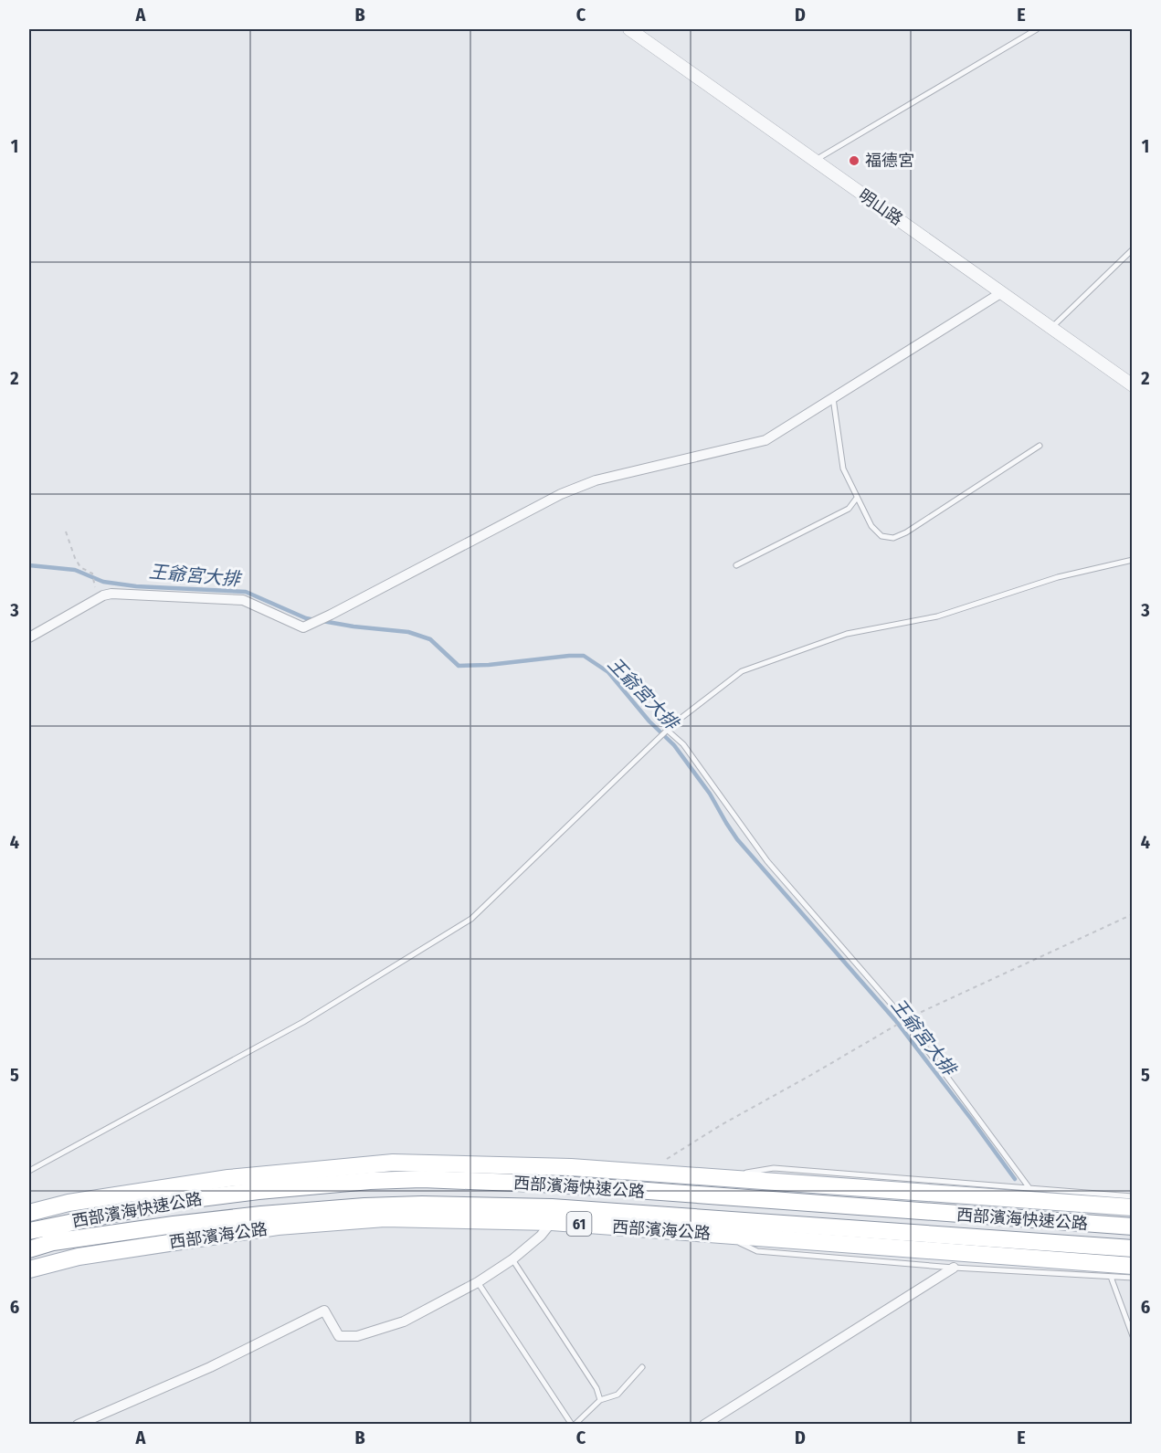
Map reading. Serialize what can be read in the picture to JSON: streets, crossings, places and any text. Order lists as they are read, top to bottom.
{
  "streets": {
    "main road": ["西部濱海快速公路", "61", "西部濱海公路"],
    "street": ["明山路"]
  },
  "water": ["王爺宮大排"],
  "places": ["福德宮"],
  "grid": {
    "columns": [
      "A",
      "B",
      "C",
      "D",
      "E"
    ],
    "rows": [
      "1",
      "2",
      "3",
      "4",
      "5",
      "6"
    ]
  }
}
